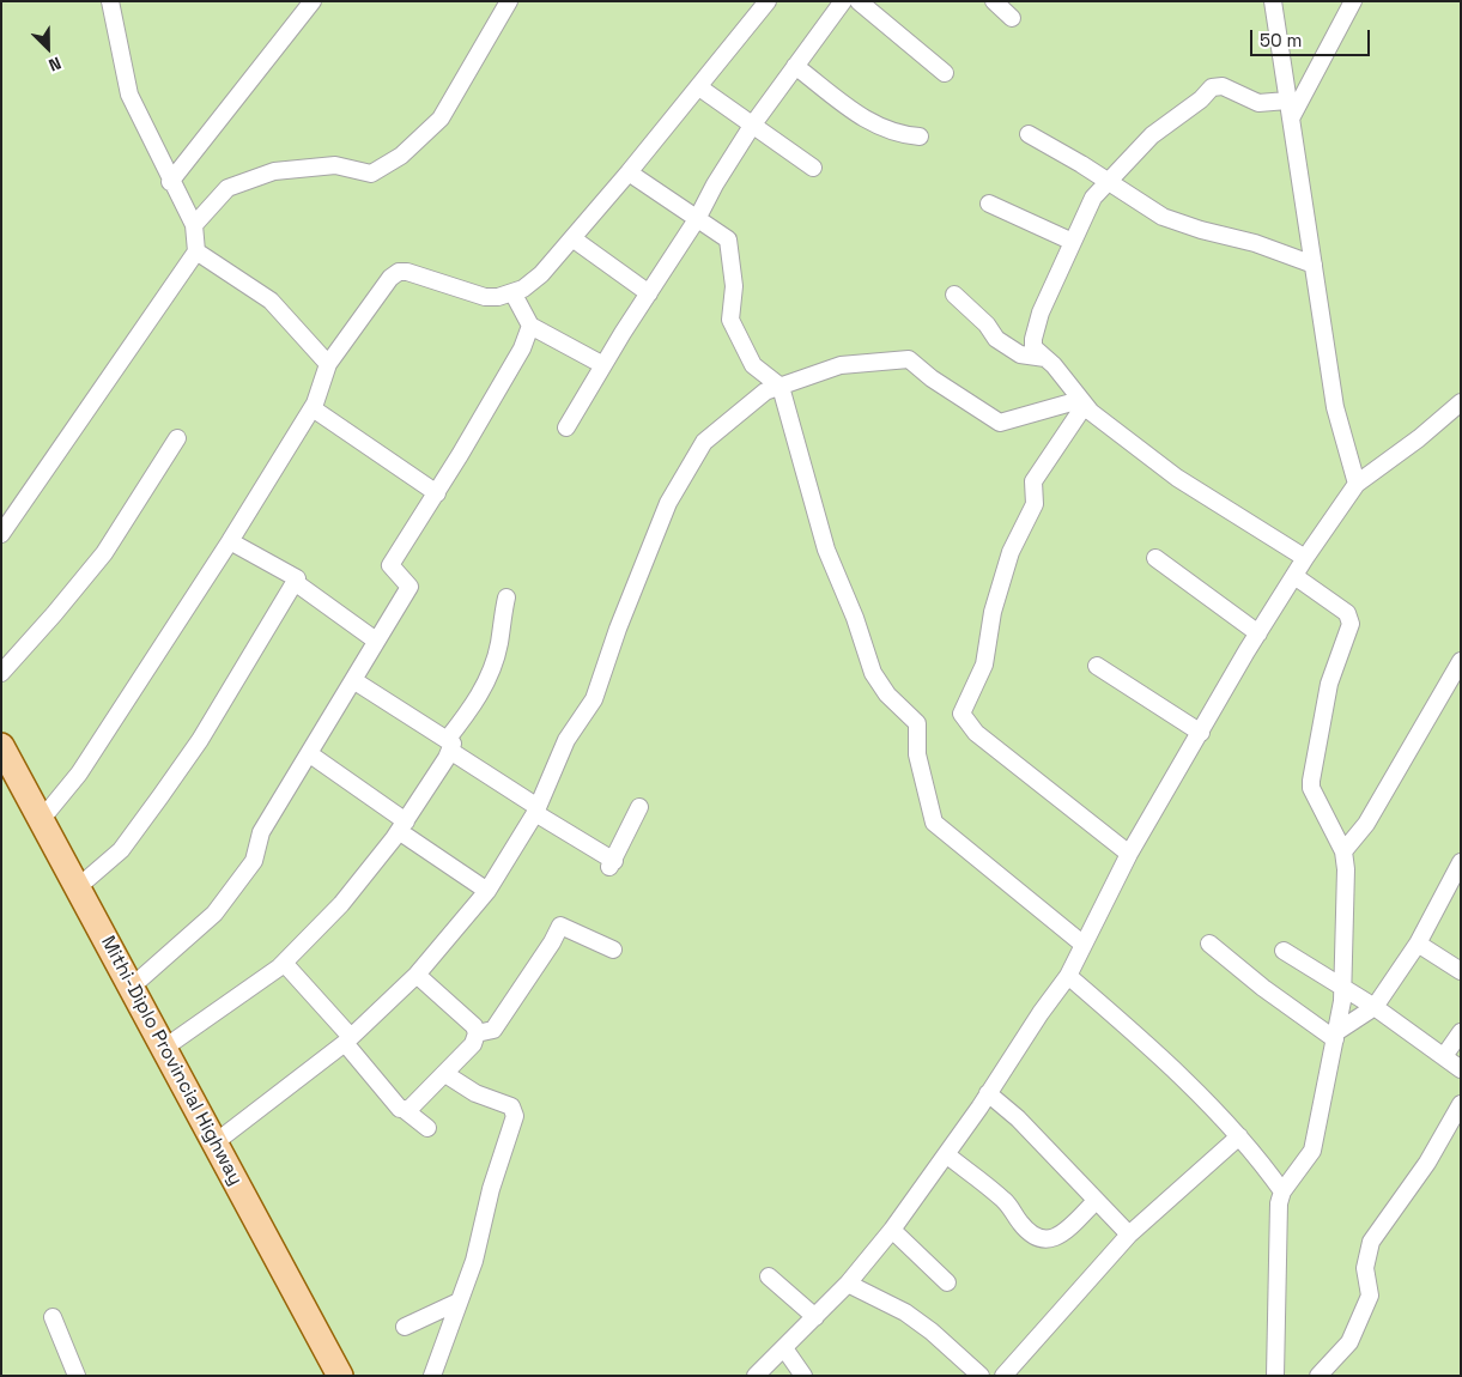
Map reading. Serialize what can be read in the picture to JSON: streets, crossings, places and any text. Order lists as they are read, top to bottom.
{
  "streets": {
    "main road": ["Mithi-Diplo Provincial Highway"]
  },
  "scale_bar": "50 m",
  "north": "bottom right"
}
